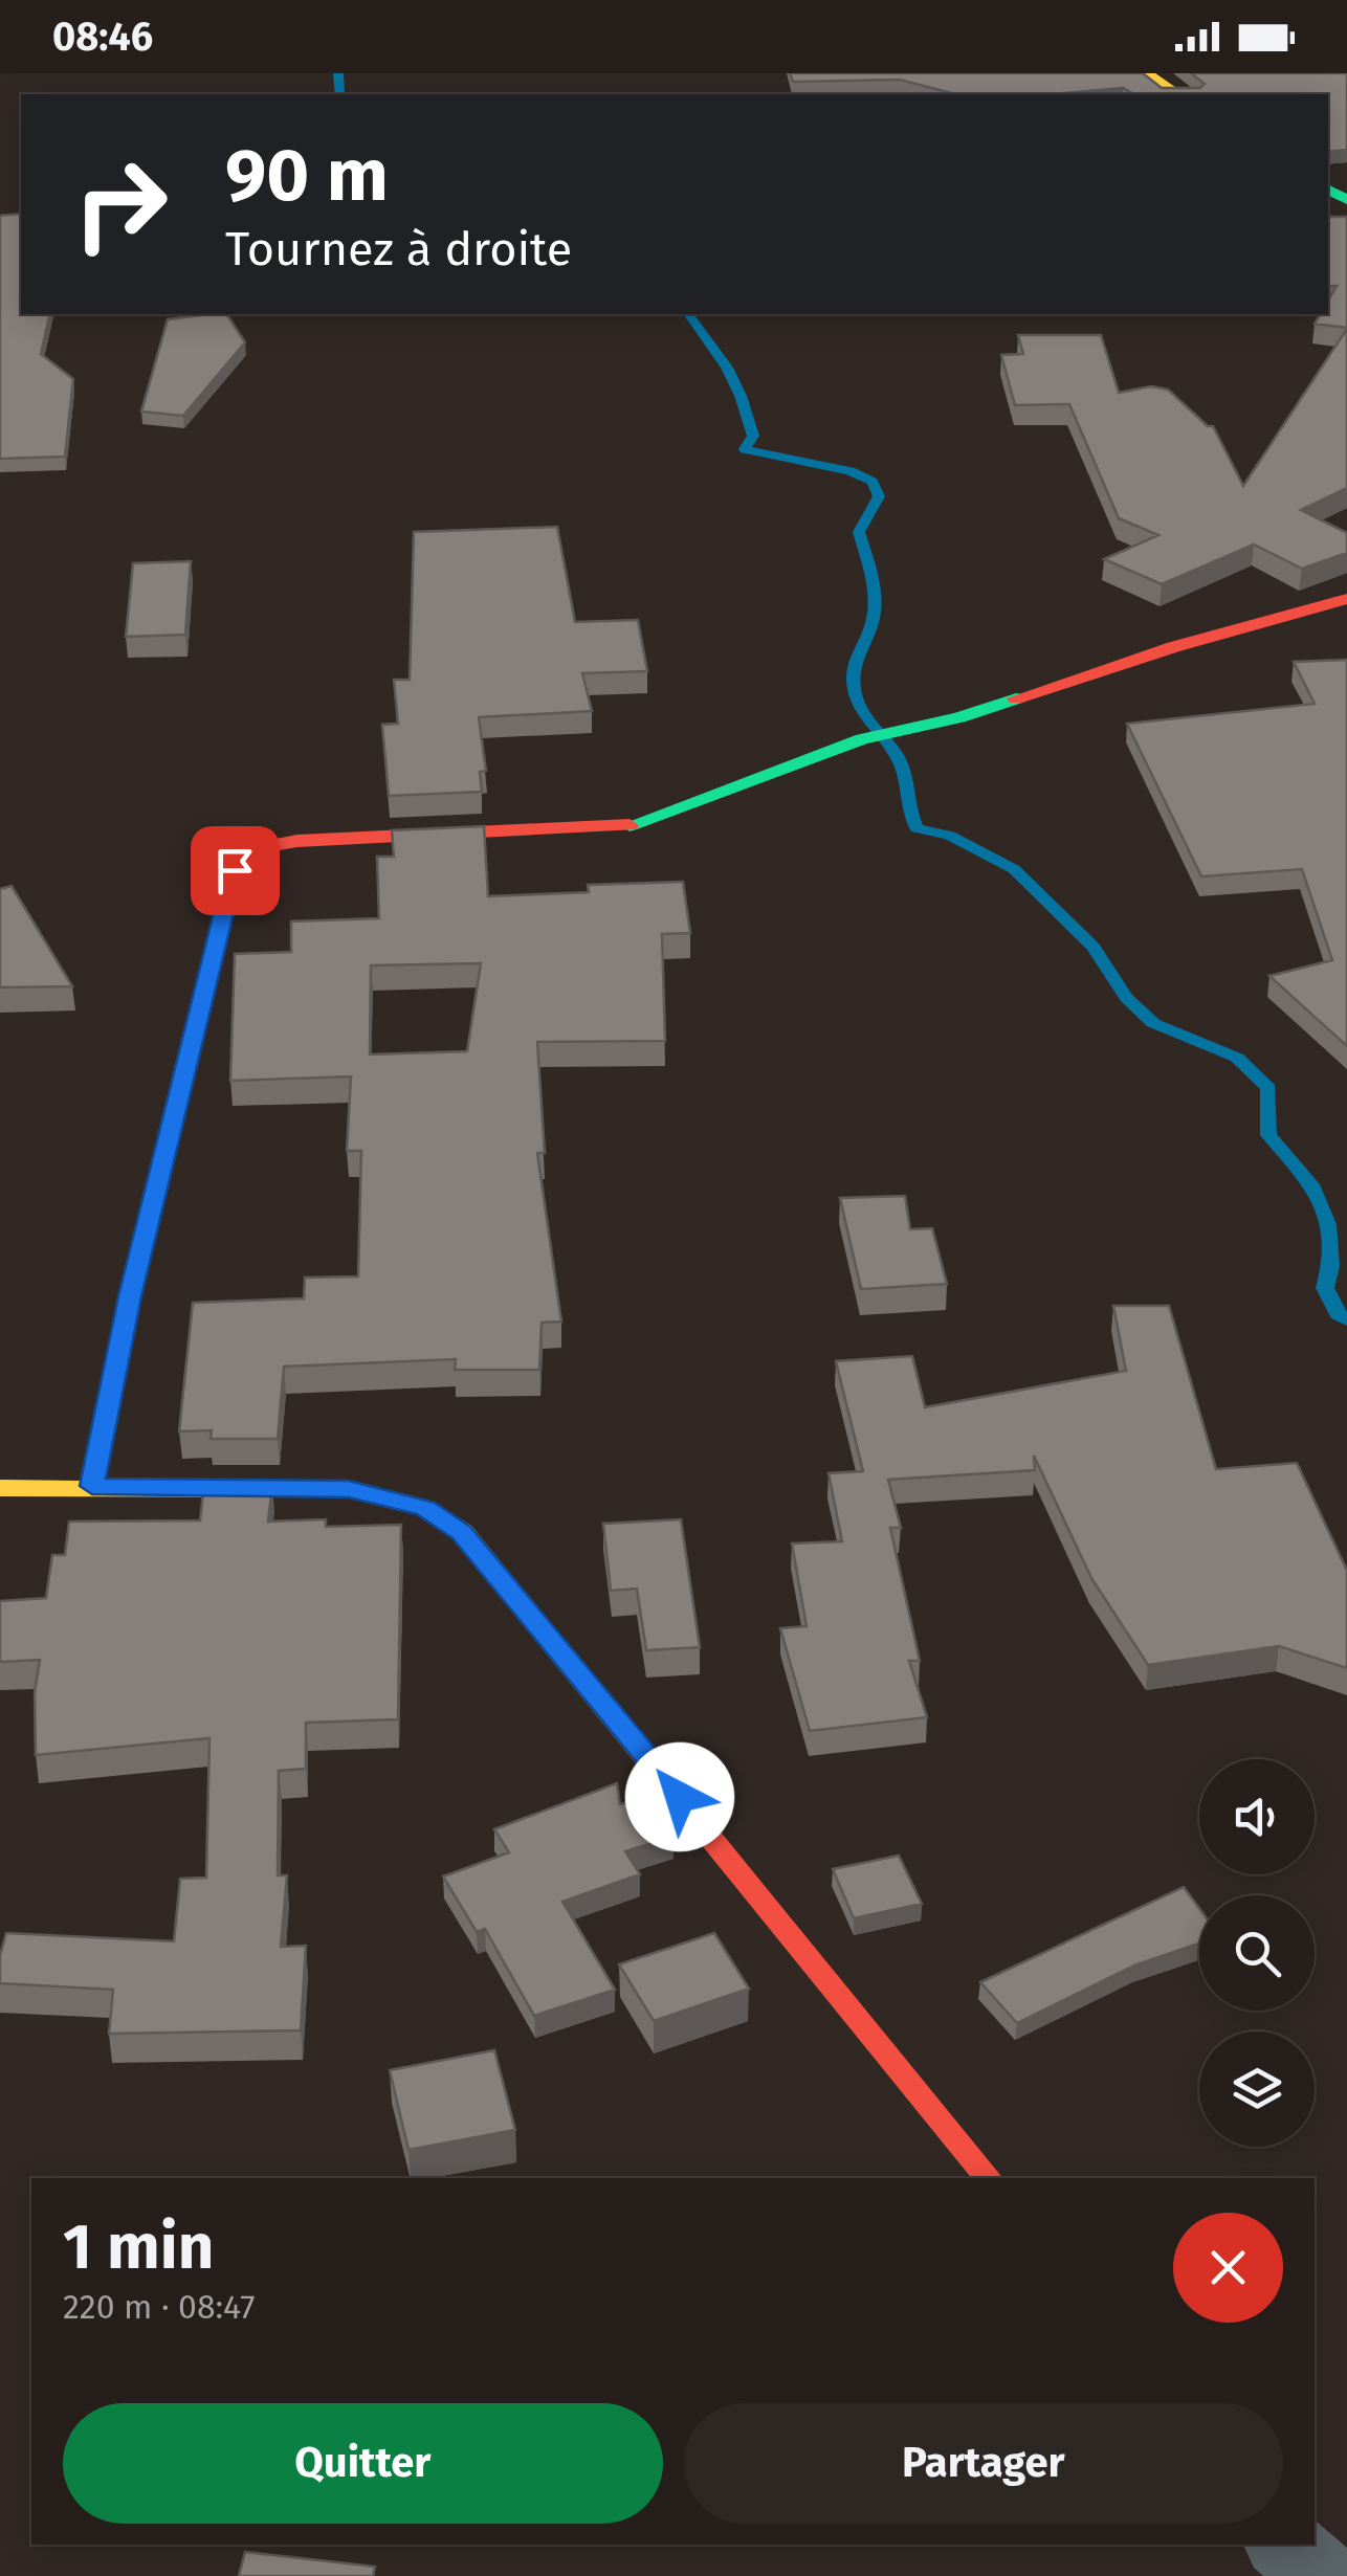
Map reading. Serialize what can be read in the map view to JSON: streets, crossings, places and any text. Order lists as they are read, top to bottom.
{
  "page": {
    "status": "08:46",
    "turn": ["90 m", "Tournez à droite"],
    "heading": ["1 min", "220 m · 08:47"],
    "buttons": ["Quitter", "Partager"]
  }
}
